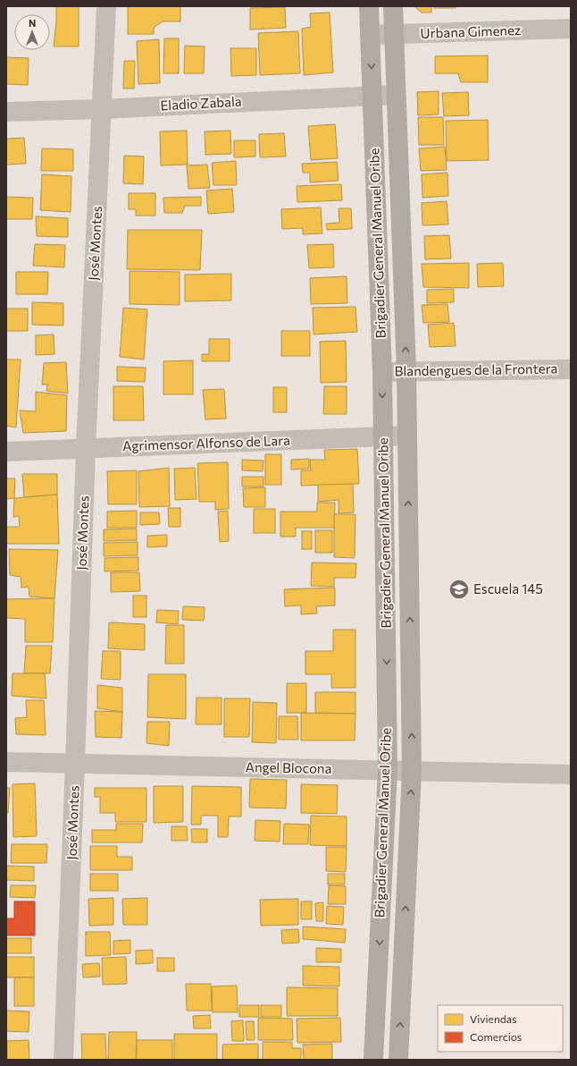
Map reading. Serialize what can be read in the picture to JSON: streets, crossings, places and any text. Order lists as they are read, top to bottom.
{
  "streets": {
    "main road": ["Brigadier General Manuel Oribe"],
    "street": [
      "Urbana Gimenez",
      "Eladio Zabala",
      "José Montes",
      "Blandengues de la Frontera",
      "Agrimensor Alfonso de Lara",
      "Angel Blocona"
    ]
  },
  "crossings": [
    ["Urbana Gimenez", "Brigadier General Manuel Oribe"],
    ["Eladio Zabala", "José Montes"],
    ["Eladio Zabala", "Brigadier General Manuel Oribe"],
    ["José Montes", "Agrimensor Alfonso de Lara"],
    ["José Montes", "Angel Blocona"],
    ["Brigadier General Manuel Oribe", "Blandengues de la Frontera"],
    ["Brigadier General Manuel Oribe", "Agrimensor Alfonso de Lara"],
    ["Brigadier General Manuel Oribe", "Angel Blocona"]
  ],
  "places": {
    "school or university": ["Escuela 145"]
  },
  "legend": ["Viviendas", "Comercios"],
  "north": "top"
}
